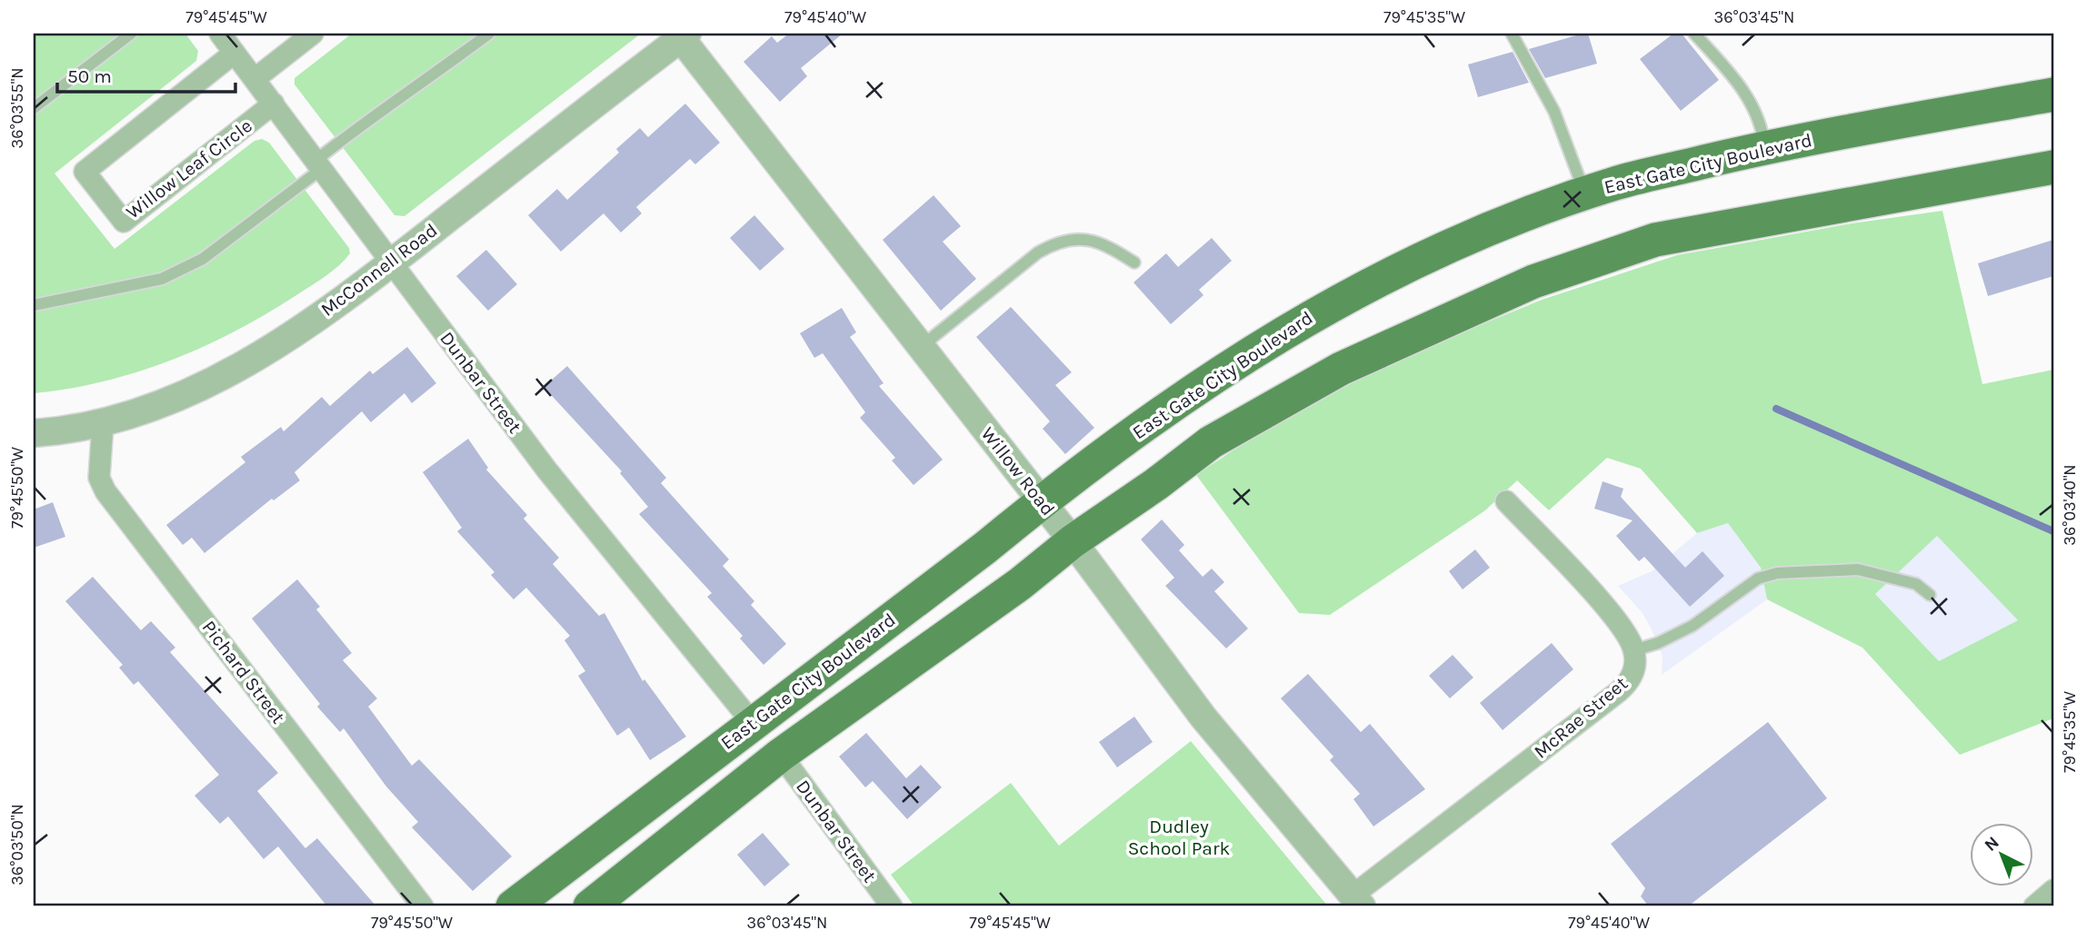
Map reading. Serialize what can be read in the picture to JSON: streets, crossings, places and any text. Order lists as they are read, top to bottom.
{
  "streets": {
    "main road": ["East Gate City Boulevard"],
    "street": [
      "Willow Leaf Circle",
      "McConnell Road",
      "Dunbar Street",
      "Willow Road",
      "Pichard Street",
      "McRae Street"
    ]
  },
  "crossings": [
    ["East Gate City Boulevard", "Dunbar Street"],
    ["East Gate City Boulevard", "Willow Road"],
    ["Willow Leaf Circle", "Dunbar Street"],
    ["McConnell Road", "Dunbar Street"],
    ["McConnell Road", "Willow Road"],
    ["McConnell Road", "Pichard Street"],
    ["Willow Road", "McRae Street"]
  ],
  "parks": ["Dudley School Park"],
  "scale_bar": "50 m",
  "north": "top left",
  "coordinates": [
    "79°45'45\"W",
    "79°45'40\"W",
    "79°45'35\"W",
    "36°03'45\"N",
    "36°03'55\"N",
    "79°45'50\"W",
    "36°03'40\"N",
    "36°03'50\"N"
  ]
}
